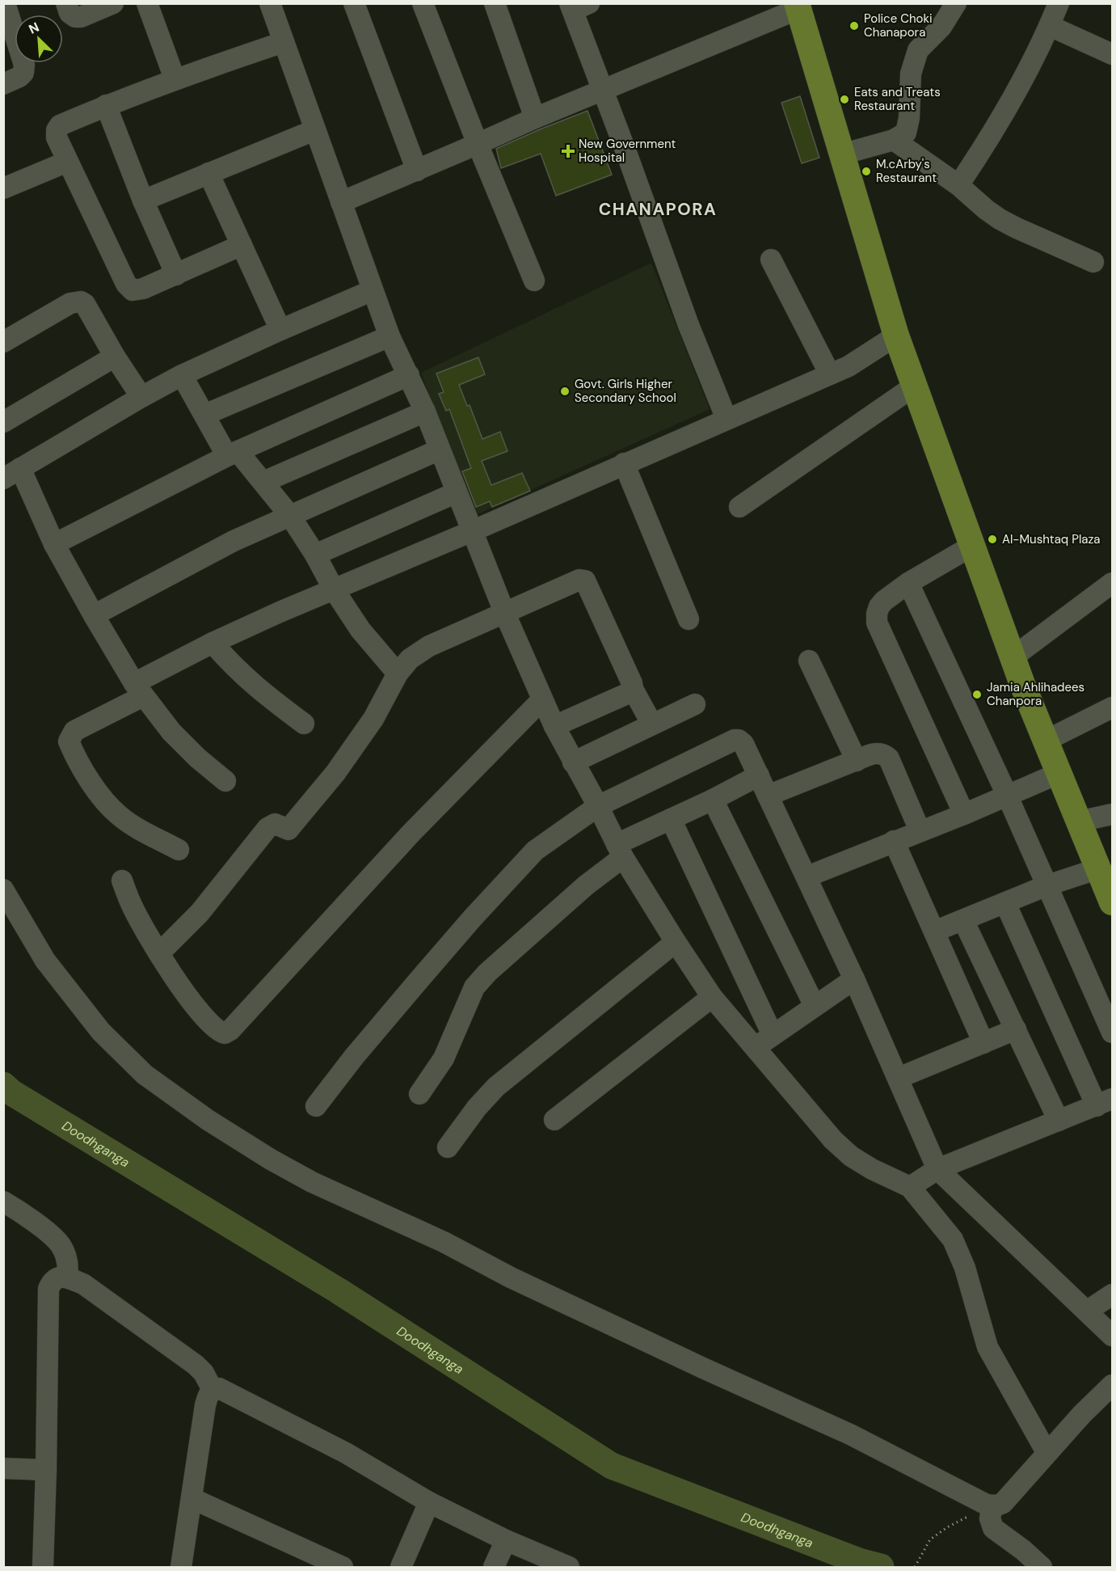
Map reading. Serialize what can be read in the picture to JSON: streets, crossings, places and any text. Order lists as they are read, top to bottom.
{
  "districts": ["CHANAPORA"],
  "water": ["Doodhganga"],
  "places": {
    "other": [
      "Police Choki Chanapora",
      "Eats and Treats Restaurant",
      "M.cArby's Restaurant",
      "Govt. Girls Higher Secondary School",
      "Al-Mushtaq Plaza",
      "Jamia Ahlihadees Chanpora"
    ],
    "health": ["New Government Hospital"]
  },
  "north": "top left"
}
